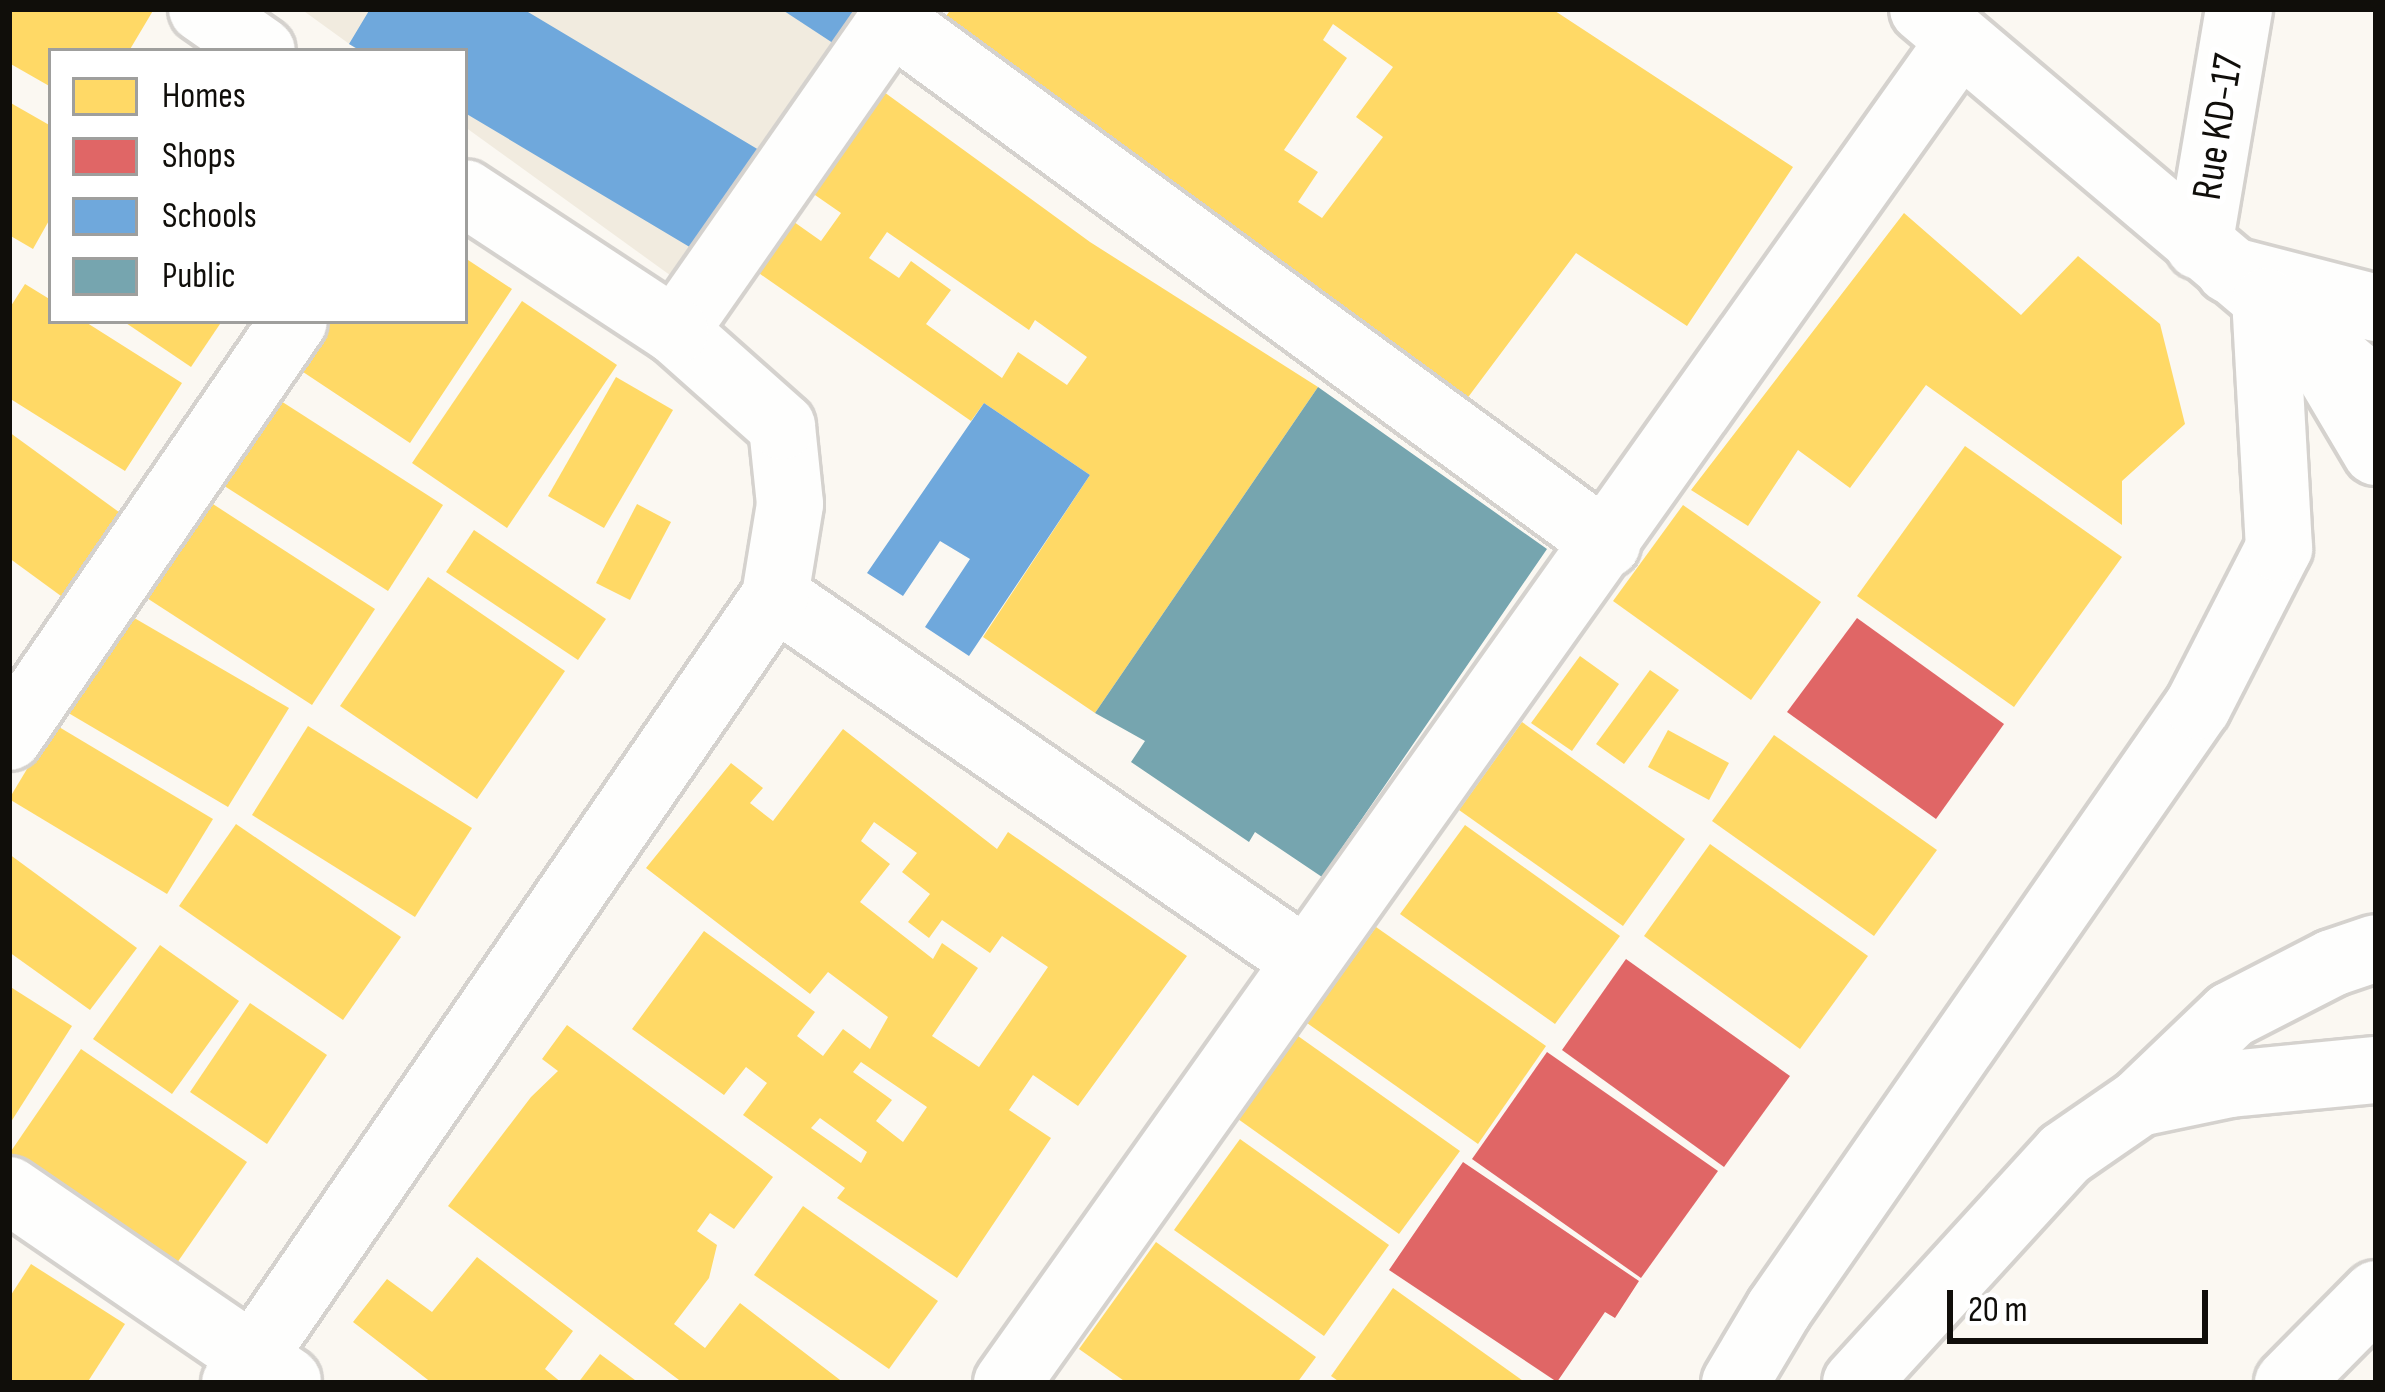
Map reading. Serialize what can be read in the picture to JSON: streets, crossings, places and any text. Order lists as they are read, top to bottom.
{
  "streets": {
    "main road": ["Rue KD-17"]
  },
  "legend": [
    "Homes",
    "Shops",
    "Schools",
    "Public"
  ],
  "scale_bar": "20 m"
}
